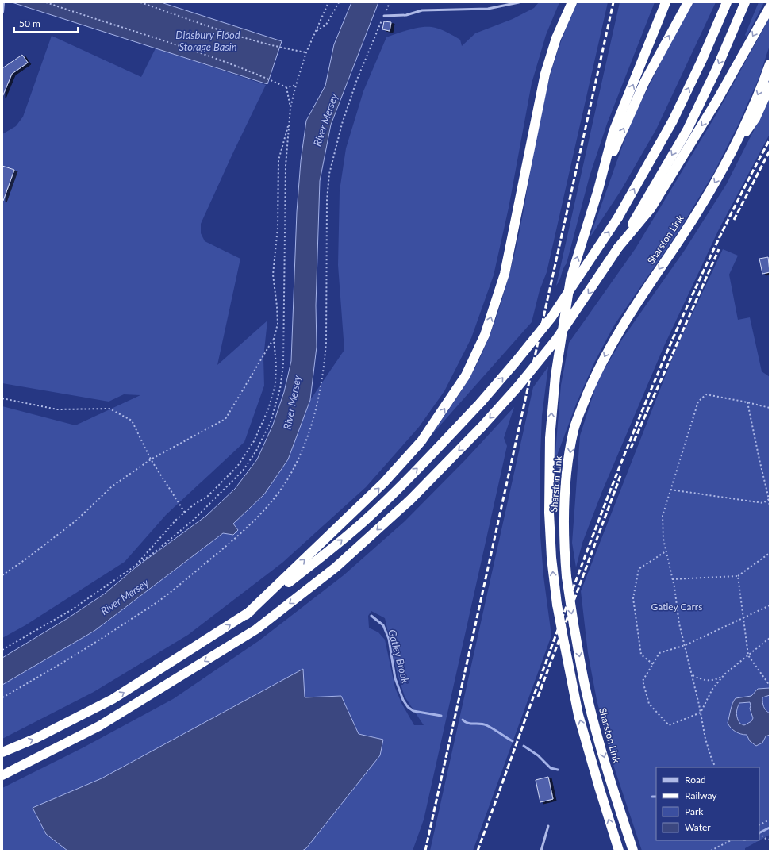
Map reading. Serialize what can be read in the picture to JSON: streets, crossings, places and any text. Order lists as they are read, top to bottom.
{
  "streets": {
    "highway": ["Sharston Link"]
  },
  "water": ["Didsbury Flood Storage Basin", "River Mersey", "Gatley Brook"],
  "parks": ["Gatley Carrs"],
  "legend": [
    "Road",
    "Railway",
    "Park",
    "Water"
  ],
  "scale_bar": "50 m"
}
